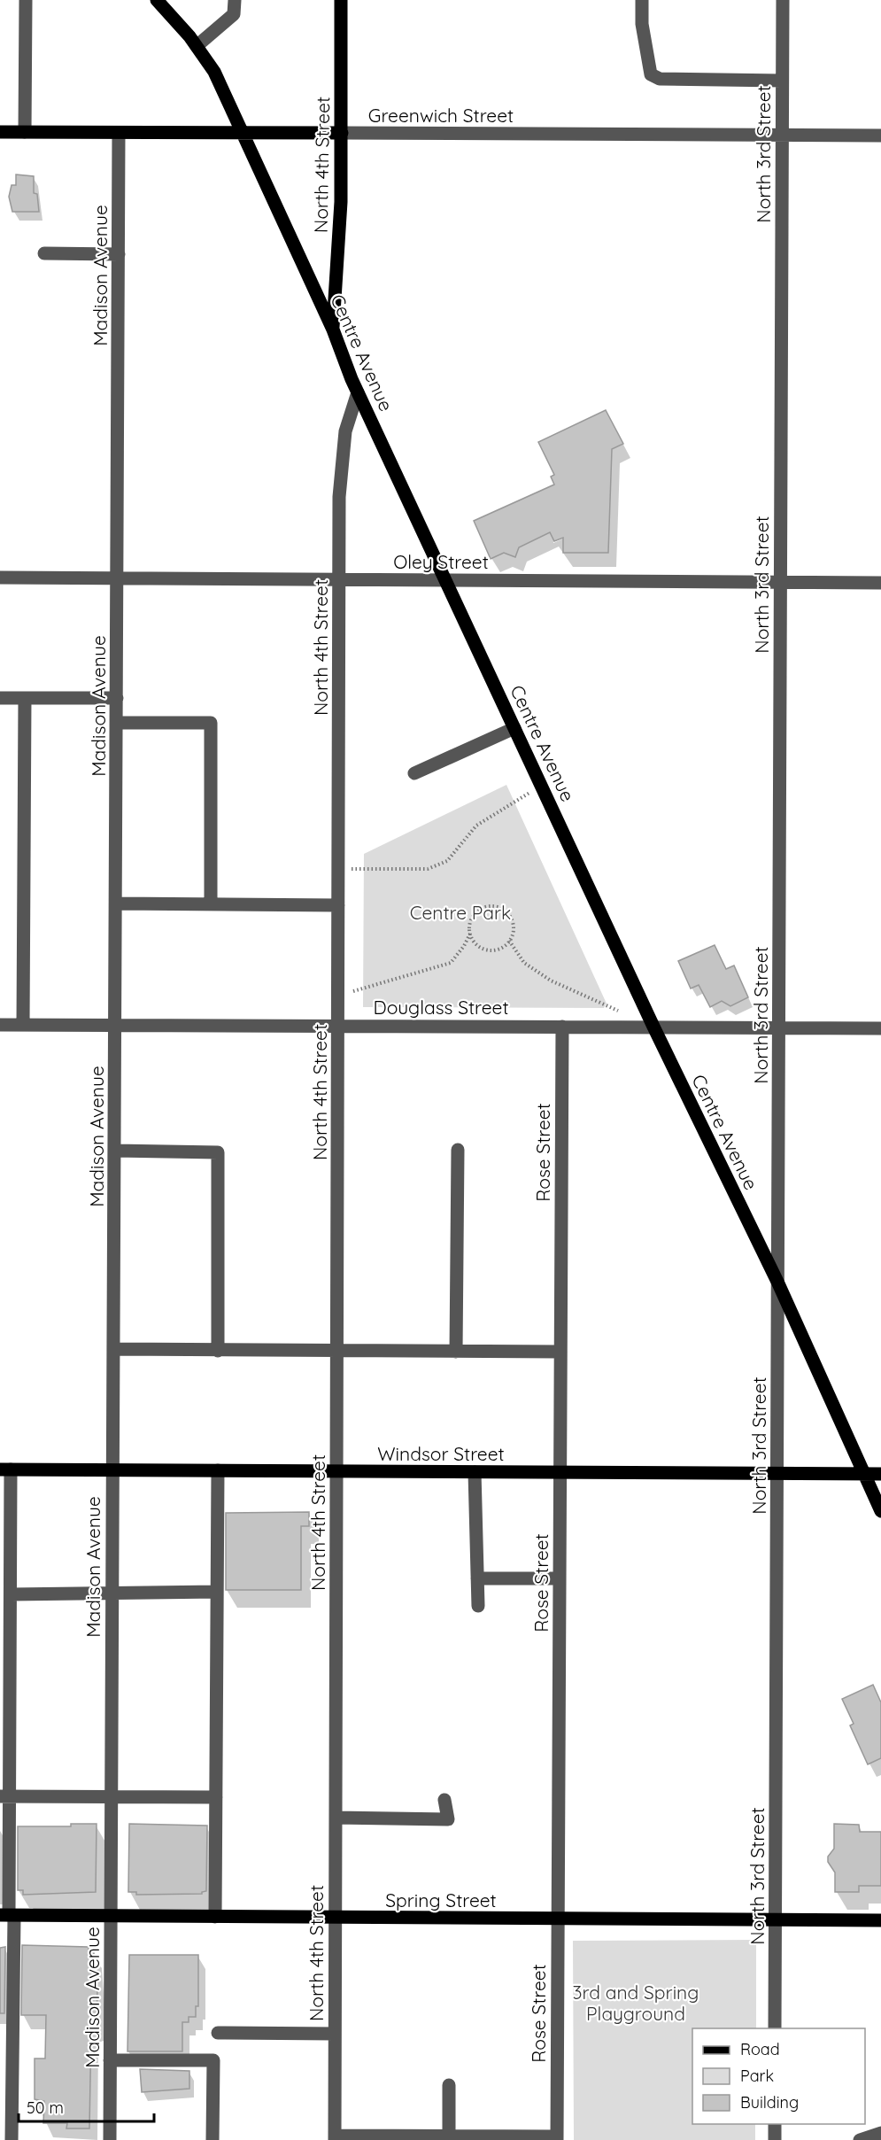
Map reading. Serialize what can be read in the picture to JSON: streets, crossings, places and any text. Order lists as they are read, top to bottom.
{
  "streets": {
    "main road": [
      "Greenwich Street",
      "North 4th Street",
      "Centre Avenue",
      "Windsor Street",
      "Spring Street"
    ],
    "street": [
      "North 3rd Street",
      "Madison Avenue",
      "Oley Street",
      "Douglass Street",
      "Rose Street"
    ]
  },
  "crossings": [
    ["Greenwich Street", "North 3rd Street"],
    ["Greenwich Street", "North 4th Street"],
    ["Greenwich Street", "Madison Avenue"],
    ["Greenwich Street", "Centre Avenue"],
    ["North 3rd Street", "Centre Avenue"],
    ["North 3rd Street", "Oley Street"],
    ["North 3rd Street", "Douglass Street"],
    ["North 3rd Street", "Windsor Street"],
    ["North 3rd Street", "Spring Street"],
    ["North 4th Street", "Centre Avenue"],
    ["North 4th Street", "Oley Street"],
    ["North 4th Street", "Douglass Street"],
    ["North 4th Street", "Windsor Street"],
    ["North 4th Street", "Spring Street"],
    ["Madison Avenue", "Oley Street"],
    ["Madison Avenue", "Douglass Street"],
    ["Madison Avenue", "Windsor Street"],
    ["Madison Avenue", "Spring Street"],
    ["Centre Avenue", "Oley Street"],
    ["Centre Avenue", "Douglass Street"],
    ["Centre Avenue", "Windsor Street"],
    ["Douglass Street", "Rose Street"],
    ["Rose Street", "Windsor Street"],
    ["Rose Street", "Spring Street"]
  ],
  "parks": ["Centre Park", "3rd and Spring Playground"],
  "legend": ["Road", "Park", "Building"],
  "scale_bar": "50 m"
}
